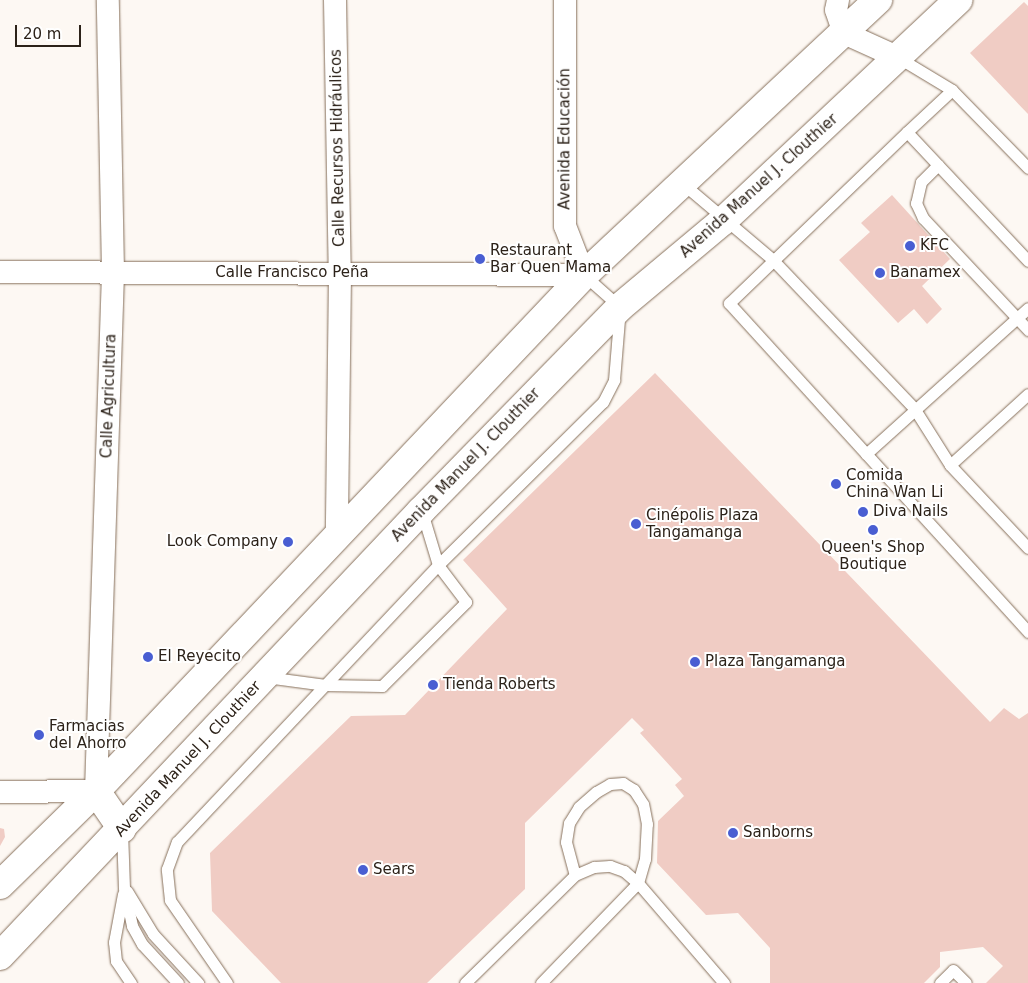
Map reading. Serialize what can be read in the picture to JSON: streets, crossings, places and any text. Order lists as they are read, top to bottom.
{
  "streets": {
    "main road": ["Avenida Manuel J. Clouthier"],
    "street": [
      "Avenida Educación",
      "Calle Recursos Hidráulicos",
      "Calle Francisco Peña",
      "Calle Agricultura"
    ]
  },
  "crossings": [
    ["Avenida Educación", "Calle Francisco Peña"],
    ["Calle Recursos Hidráulicos", "Calle Francisco Peña"],
    ["Calle Francisco Peña", "Calle Agricultura"]
  ],
  "places": [
    "KFC",
    "Restaurant Bar Quen Mama",
    "Banamex",
    "Comida China Wan Li",
    "Diva Nails",
    "Cinépolis Plaza Tangamanga",
    "Queen's Shop Boutique",
    "Look Company",
    "El Reyecito",
    "Plaza Tangamanga",
    "Tienda Roberts",
    "Farmacias del Ahorro",
    "Sanborns",
    "Sears"
  ],
  "scale_bar": "20 m"
}
